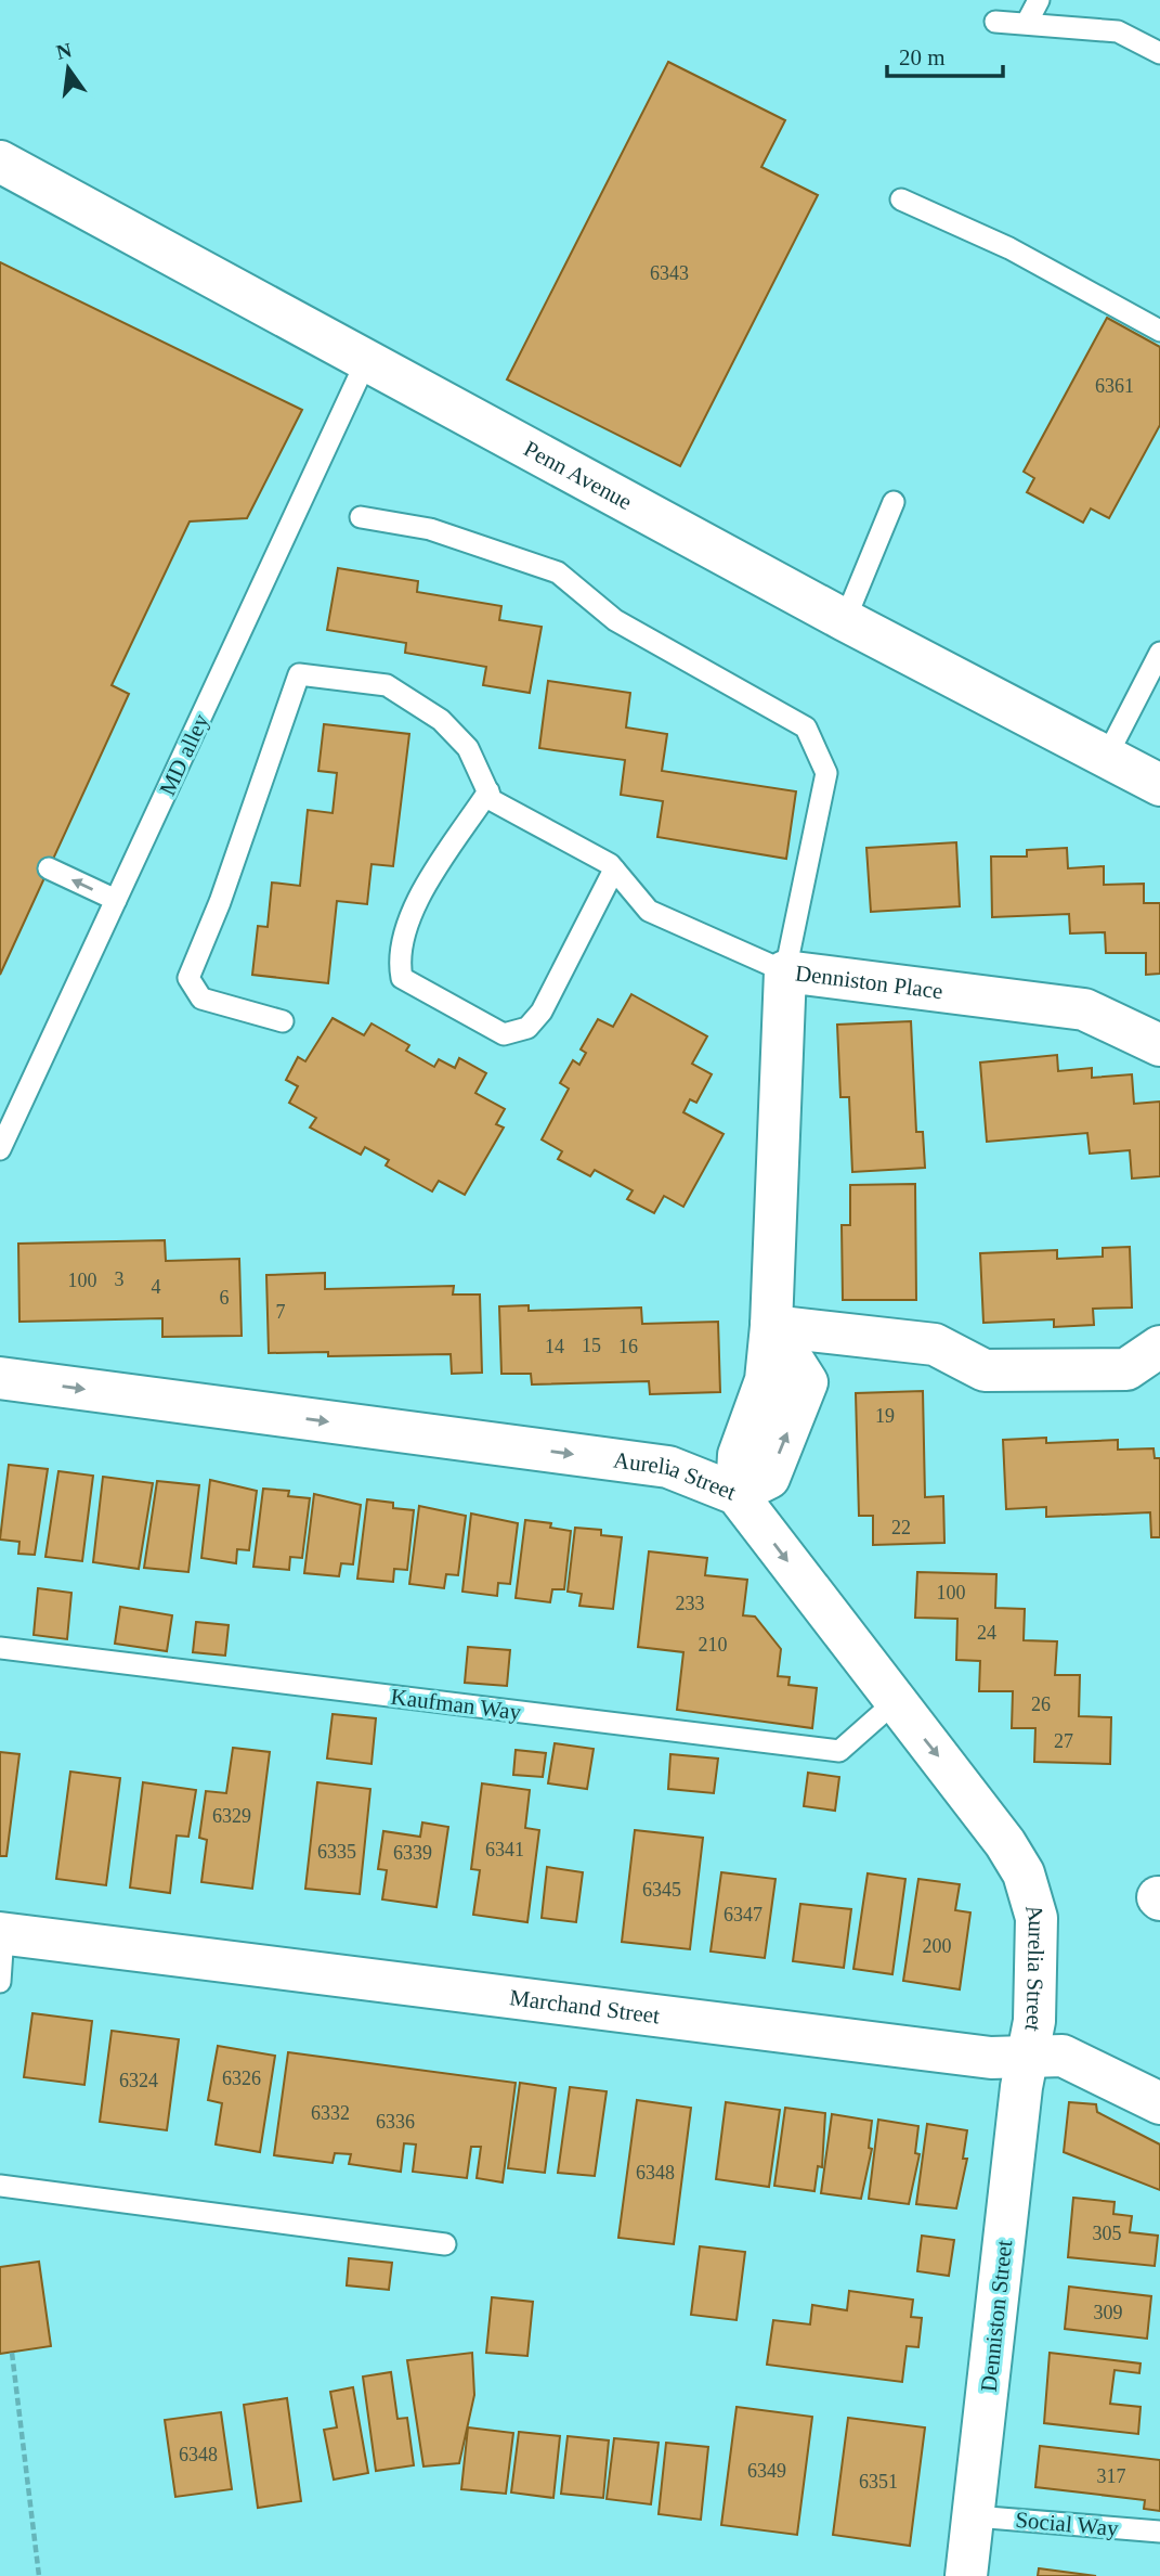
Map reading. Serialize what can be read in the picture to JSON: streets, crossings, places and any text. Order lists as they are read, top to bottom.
{
  "streets": {
    "street": [
      "Penn Avenue",
      "Denniston Place",
      "Aurelia Street",
      "Marchand Street",
      "Denniston Street"
    ],
    "lane": ["MD alley", "Kaufman Way", "Social Way"]
  },
  "crossings": [
    ["Penn Avenue", "MD alley"],
    ["Denniston Place", "Aurelia Street"],
    ["Aurelia Street", "Kaufman Way"],
    ["Aurelia Street", "Marchand Street"],
    ["Aurelia Street", "Denniston Street"],
    ["Marchand Street", "Denniston Street"],
    ["Denniston Street", "Social Way"]
  ],
  "one_way": ["Aurelia Street"],
  "house_numbers": [
    "6343",
    "6361",
    "3",
    "100",
    "4",
    "6",
    "7",
    "15",
    "14",
    "16",
    "19",
    "22",
    "100",
    "233",
    "24",
    "210",
    "26",
    "27",
    "6329",
    "6341",
    "6335",
    "6339",
    "6345",
    "6347",
    "200",
    "6326",
    "6324",
    "6332",
    "6336",
    "6348",
    "305",
    "309",
    "6348",
    "6349",
    "317",
    "6351"
  ],
  "scale_bar": "20 m",
  "north": "top"
}
